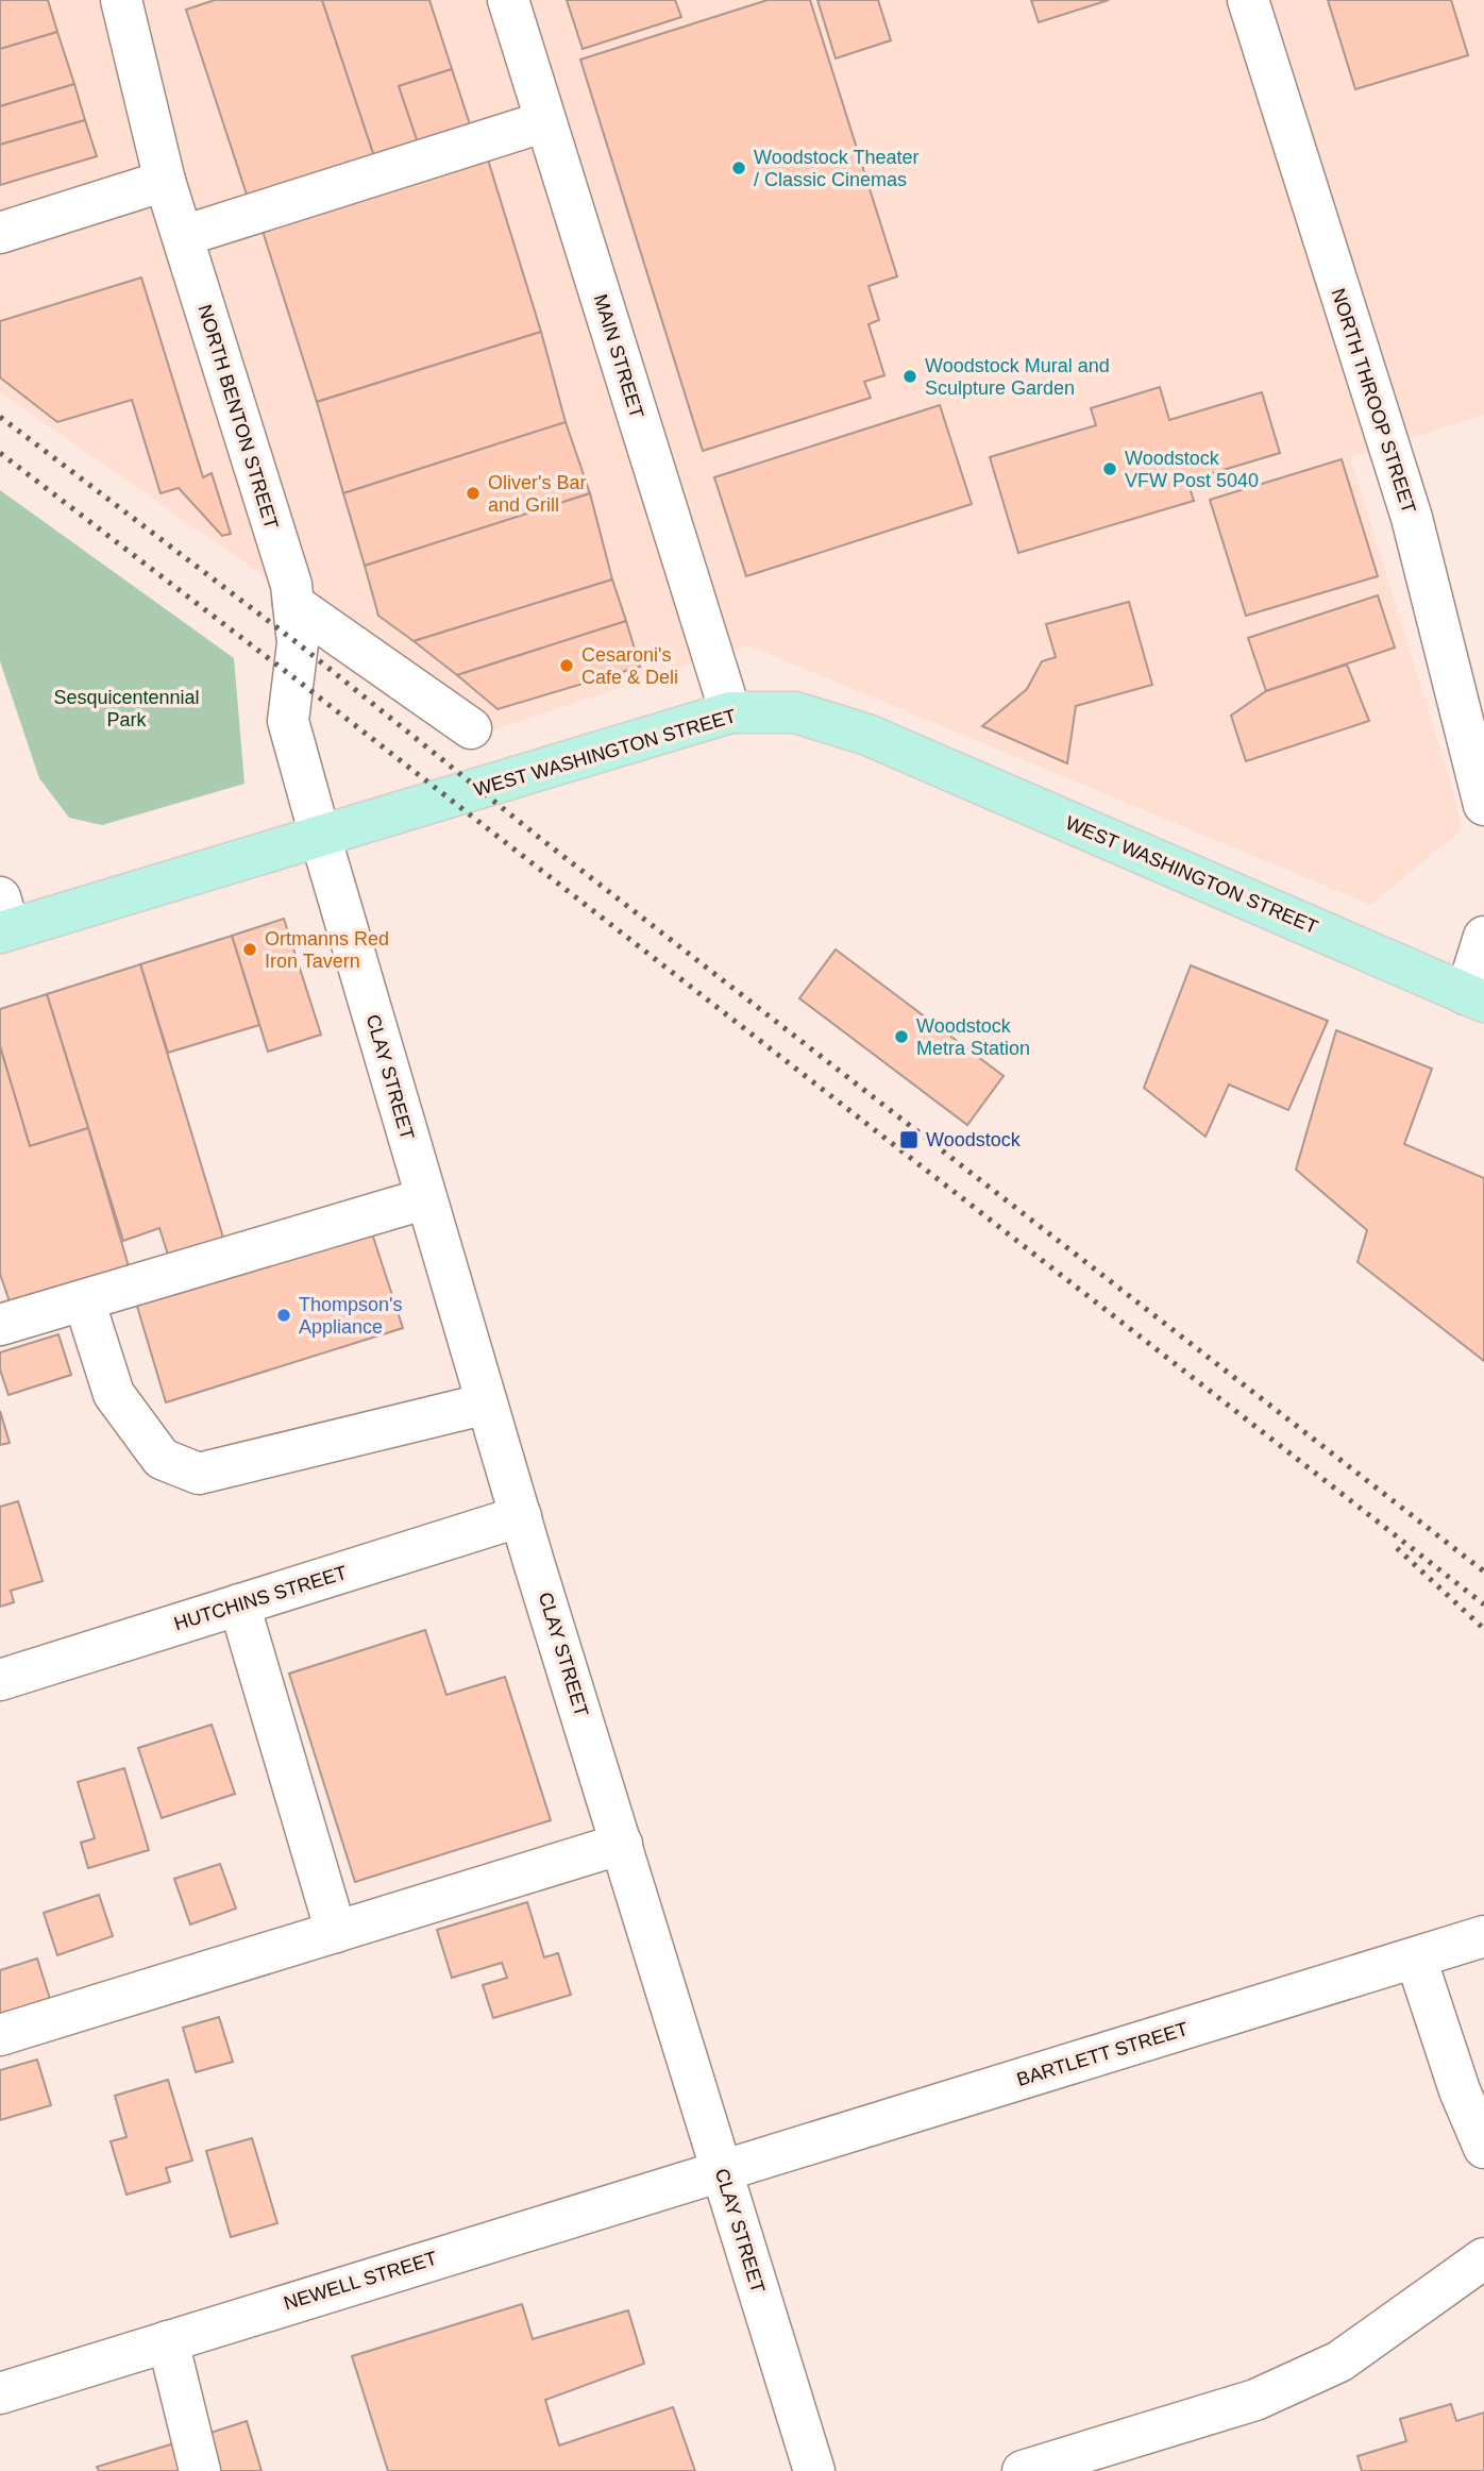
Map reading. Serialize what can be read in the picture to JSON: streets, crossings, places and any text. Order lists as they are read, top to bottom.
{
  "streets": {
    "main road": ["WEST WASHINGTON STREET"],
    "street": [
      "MAIN STREET",
      "NORTH THROOP STREET",
      "NORTH BENTON STREET",
      "CLAY STREET",
      "HUTCHINS STREET",
      "BARTLETT STREET",
      "NEWELL STREET"
    ]
  },
  "crossings": [
    ["MAIN STREET", "WEST WASHINGTON STREET"],
    ["NORTH BENTON STREET", "WEST WASHINGTON STREET"],
    ["NORTH BENTON STREET", "CLAY STREET"],
    ["WEST WASHINGTON STREET", "CLAY STREET"],
    ["CLAY STREET", "HUTCHINS STREET"],
    ["CLAY STREET", "BARTLETT STREET"],
    ["CLAY STREET", "NEWELL STREET"],
    ["BARTLETT STREET", "NEWELL STREET"]
  ],
  "parks": ["Sesquicentennial Park"],
  "places": {
    "other": [
      "Woodstock Theater / Classic Cinemas",
      "Woodstock Mural and Sculpture Garden",
      "Woodstock VFW Post 5040",
      "Oliver's Bar and Grill",
      "Cesaroni's Cafe & Deli",
      "Ortmanns Red Iron Tavern",
      "Woodstock Metra Station",
      "Thompson's Appliance"
    ],
    "transit": ["Woodstock"]
  }
}
